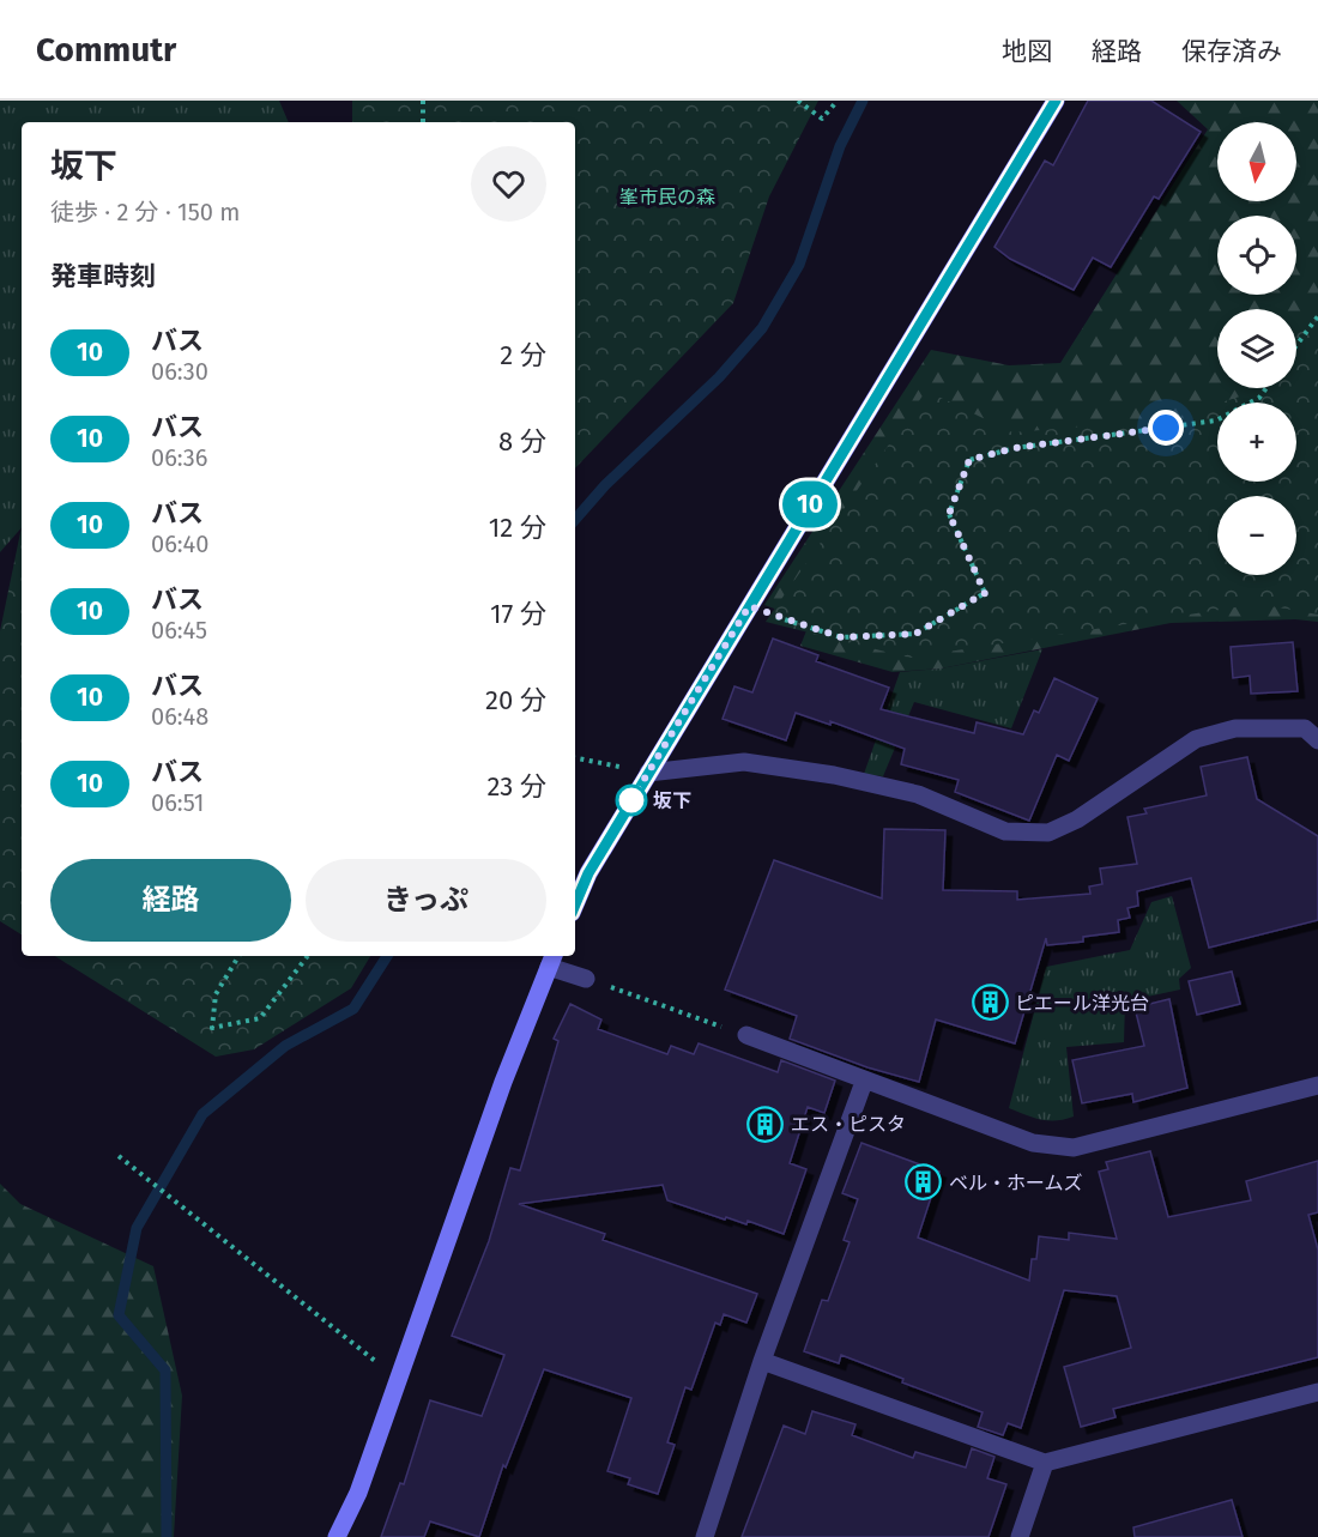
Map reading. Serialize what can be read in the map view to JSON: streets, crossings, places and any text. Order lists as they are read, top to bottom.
{
  "parks": ["峯市民の森"],
  "places": {
    "other": ["坂下"],
    "building": ["ピエール洋光台", "エス・ピスタ", "ベル・ホームズ"]
  },
  "lines": ["bus line 10"],
  "north": "bottom",
  "page": {
    "header": "Commutr",
    "nav": ["地図", "経路", "保存済み"],
    "on_map": "10",
    "map_buttons": ["+", "−"],
    "heading": [
      ["坂下", "徒歩 · 2 分 · 150 m"],
      "発車時刻"
    ],
    "list": [
      {
        "mark": "10",
        "name": "バス",
        "note": "06:30",
        "value": "2 分"
      },
      {
        "mark": "10",
        "name": "バス",
        "note": "06:36",
        "value": "8 分"
      },
      {
        "mark": "10",
        "name": "バス",
        "note": "06:40",
        "value": "12 分"
      },
      {
        "mark": "10",
        "name": "バス",
        "note": "06:45",
        "value": "17 分"
      },
      {
        "mark": "10",
        "name": "バス",
        "note": "06:48",
        "value": "20 分"
      },
      {
        "mark": "10",
        "name": "バス",
        "note": "06:51",
        "value": "23 分"
      }
    ],
    "buttons": ["経路", "きっぷ"]
  }
}
